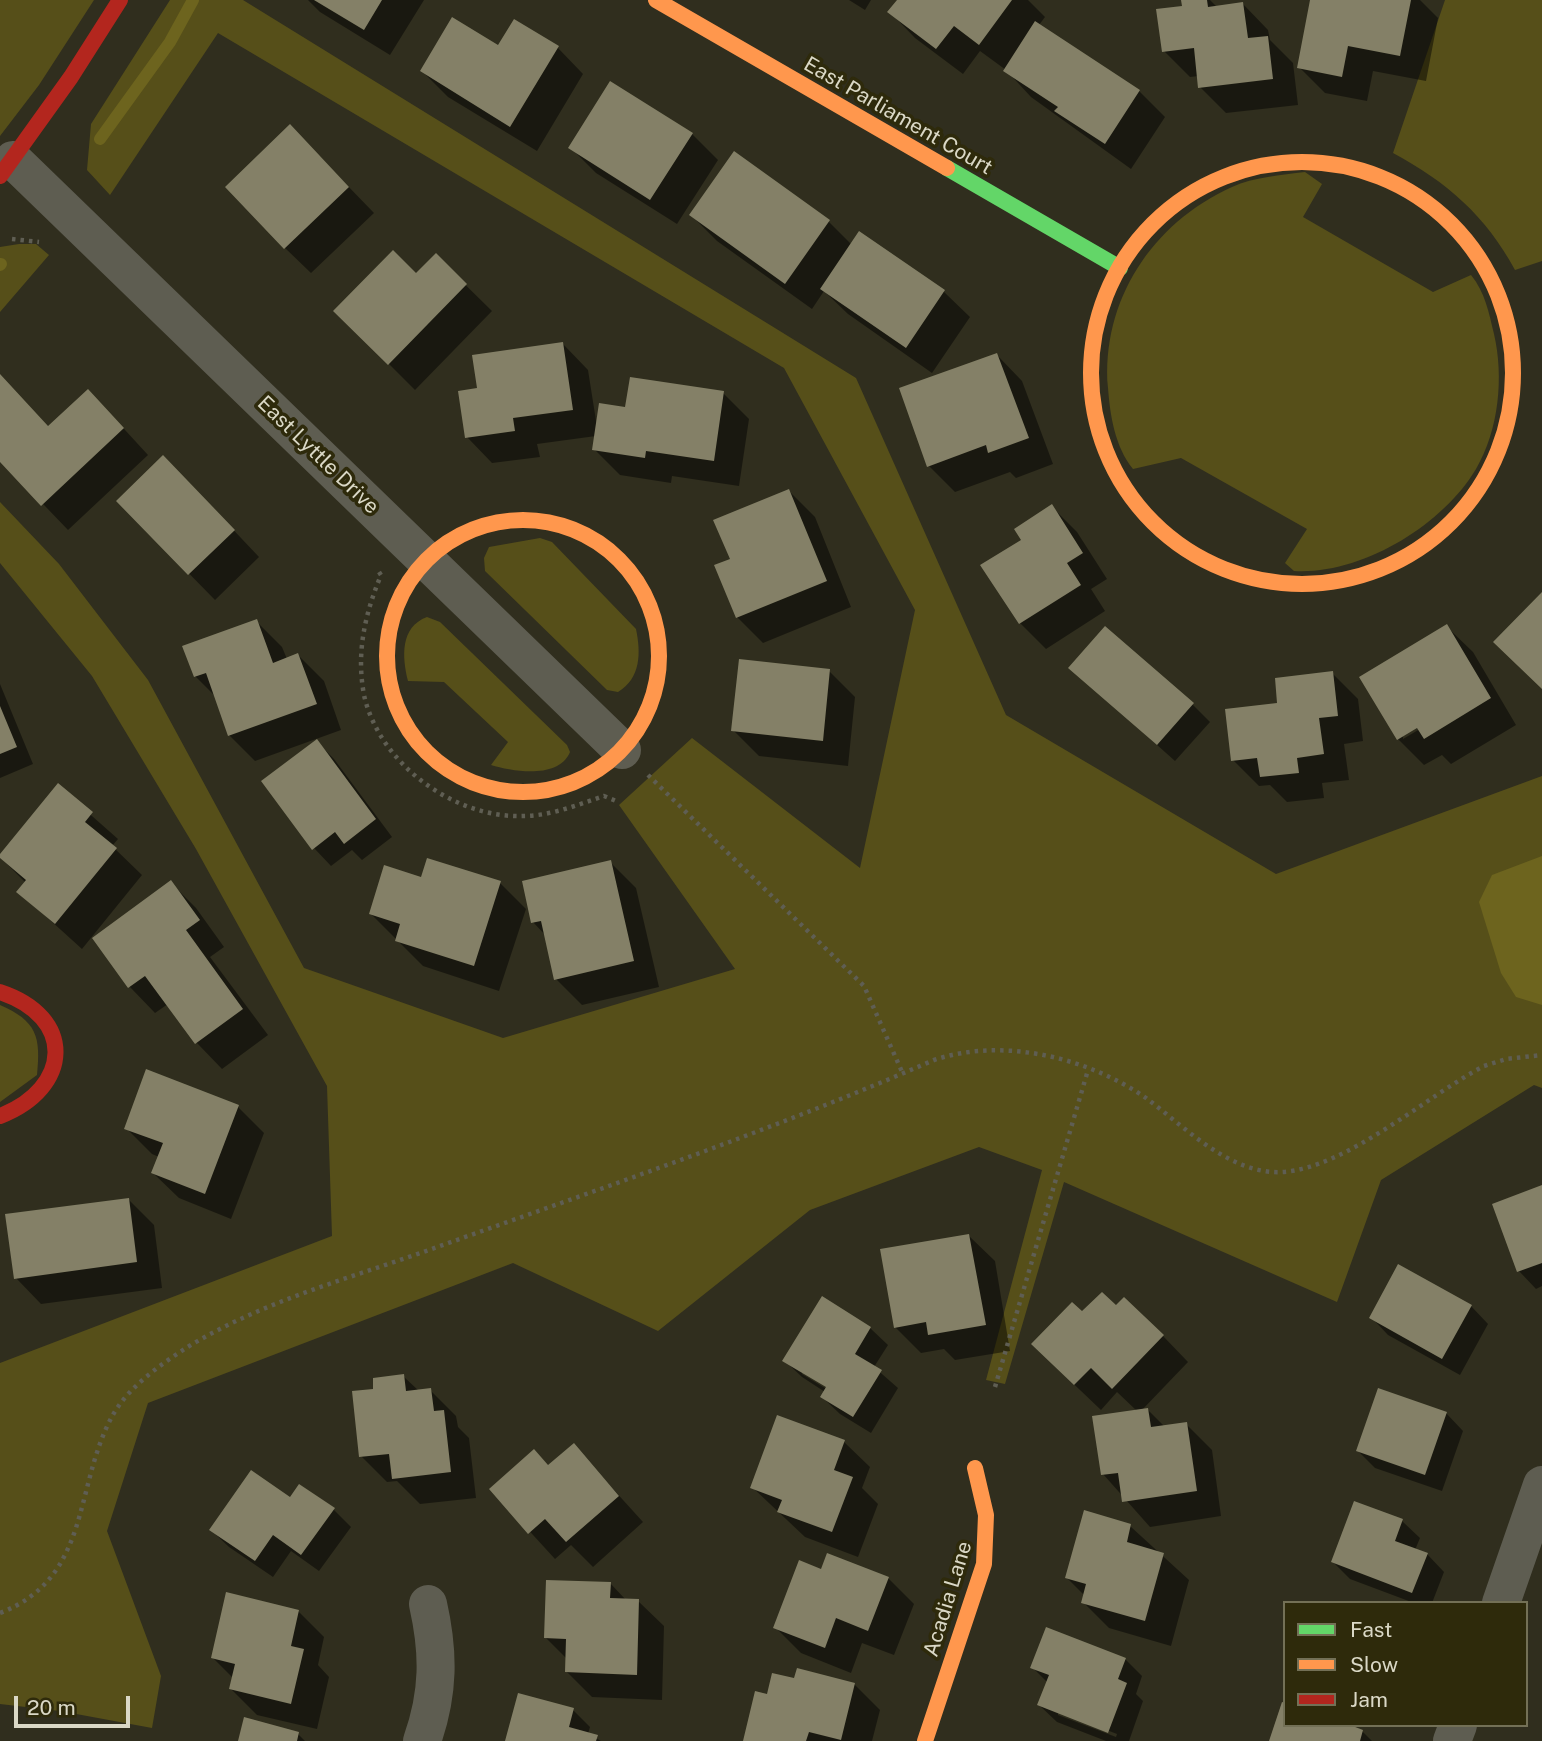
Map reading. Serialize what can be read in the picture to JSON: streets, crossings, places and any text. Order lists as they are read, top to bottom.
{
  "streets": {
    "street": ["East Parliament Court", "East Lyttle Drive", "Acadia Lane"]
  },
  "legend": ["Fast", "Slow", "Jam"],
  "scale_bar": "20 m"
}
